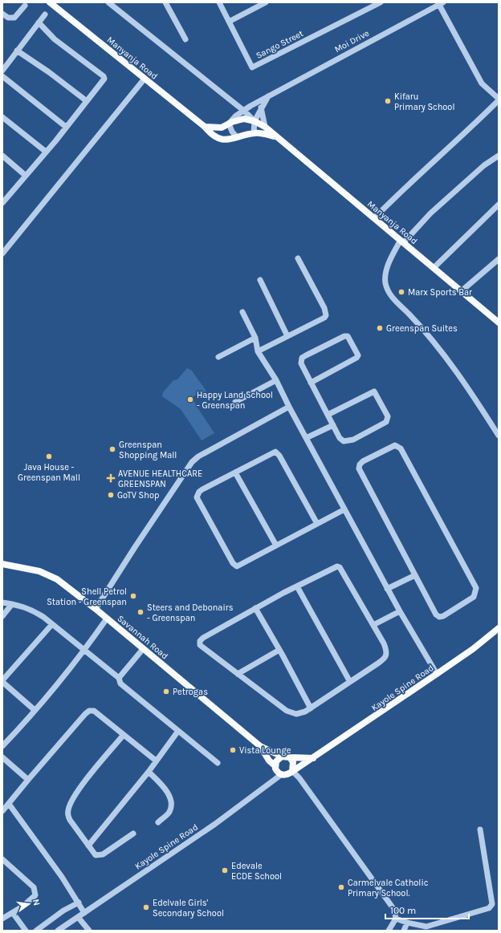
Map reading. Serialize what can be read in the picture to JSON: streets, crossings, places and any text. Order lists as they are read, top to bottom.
{
  "streets": {
    "main road": ["Manyanja Road", "Savannah Road", "Kayole Spine Road"],
    "street": ["Moi Drive", "Sango Street"]
  },
  "crossings": [
    ["Moi Drive", "Manyanja Road"],
    ["Savannah Road", "Kayole Spine Road"]
  ],
  "places": {
    "other": [
      "Kifaru Primary School",
      "Marx Sports Bar",
      "Greenspan Suites",
      "Happy Land School - Greenspan",
      "Greenspan Shopping Mall",
      "Java House - Greenspan Mall",
      "GoTV Shop",
      "Shell Petrol Station - Greenspan",
      "Steers and Debonairs - Greenspan",
      "Petrogas",
      "Vista Lounge",
      "Edevale ECDE School",
      "Carmelvale Catholic Primary School.",
      "Edelvale Girls' Secondary School"
    ],
    "health": ["AVENUE HEALTHCARE GREENSPAN"]
  },
  "scale_bar": "100 m",
  "north": "right"
}
